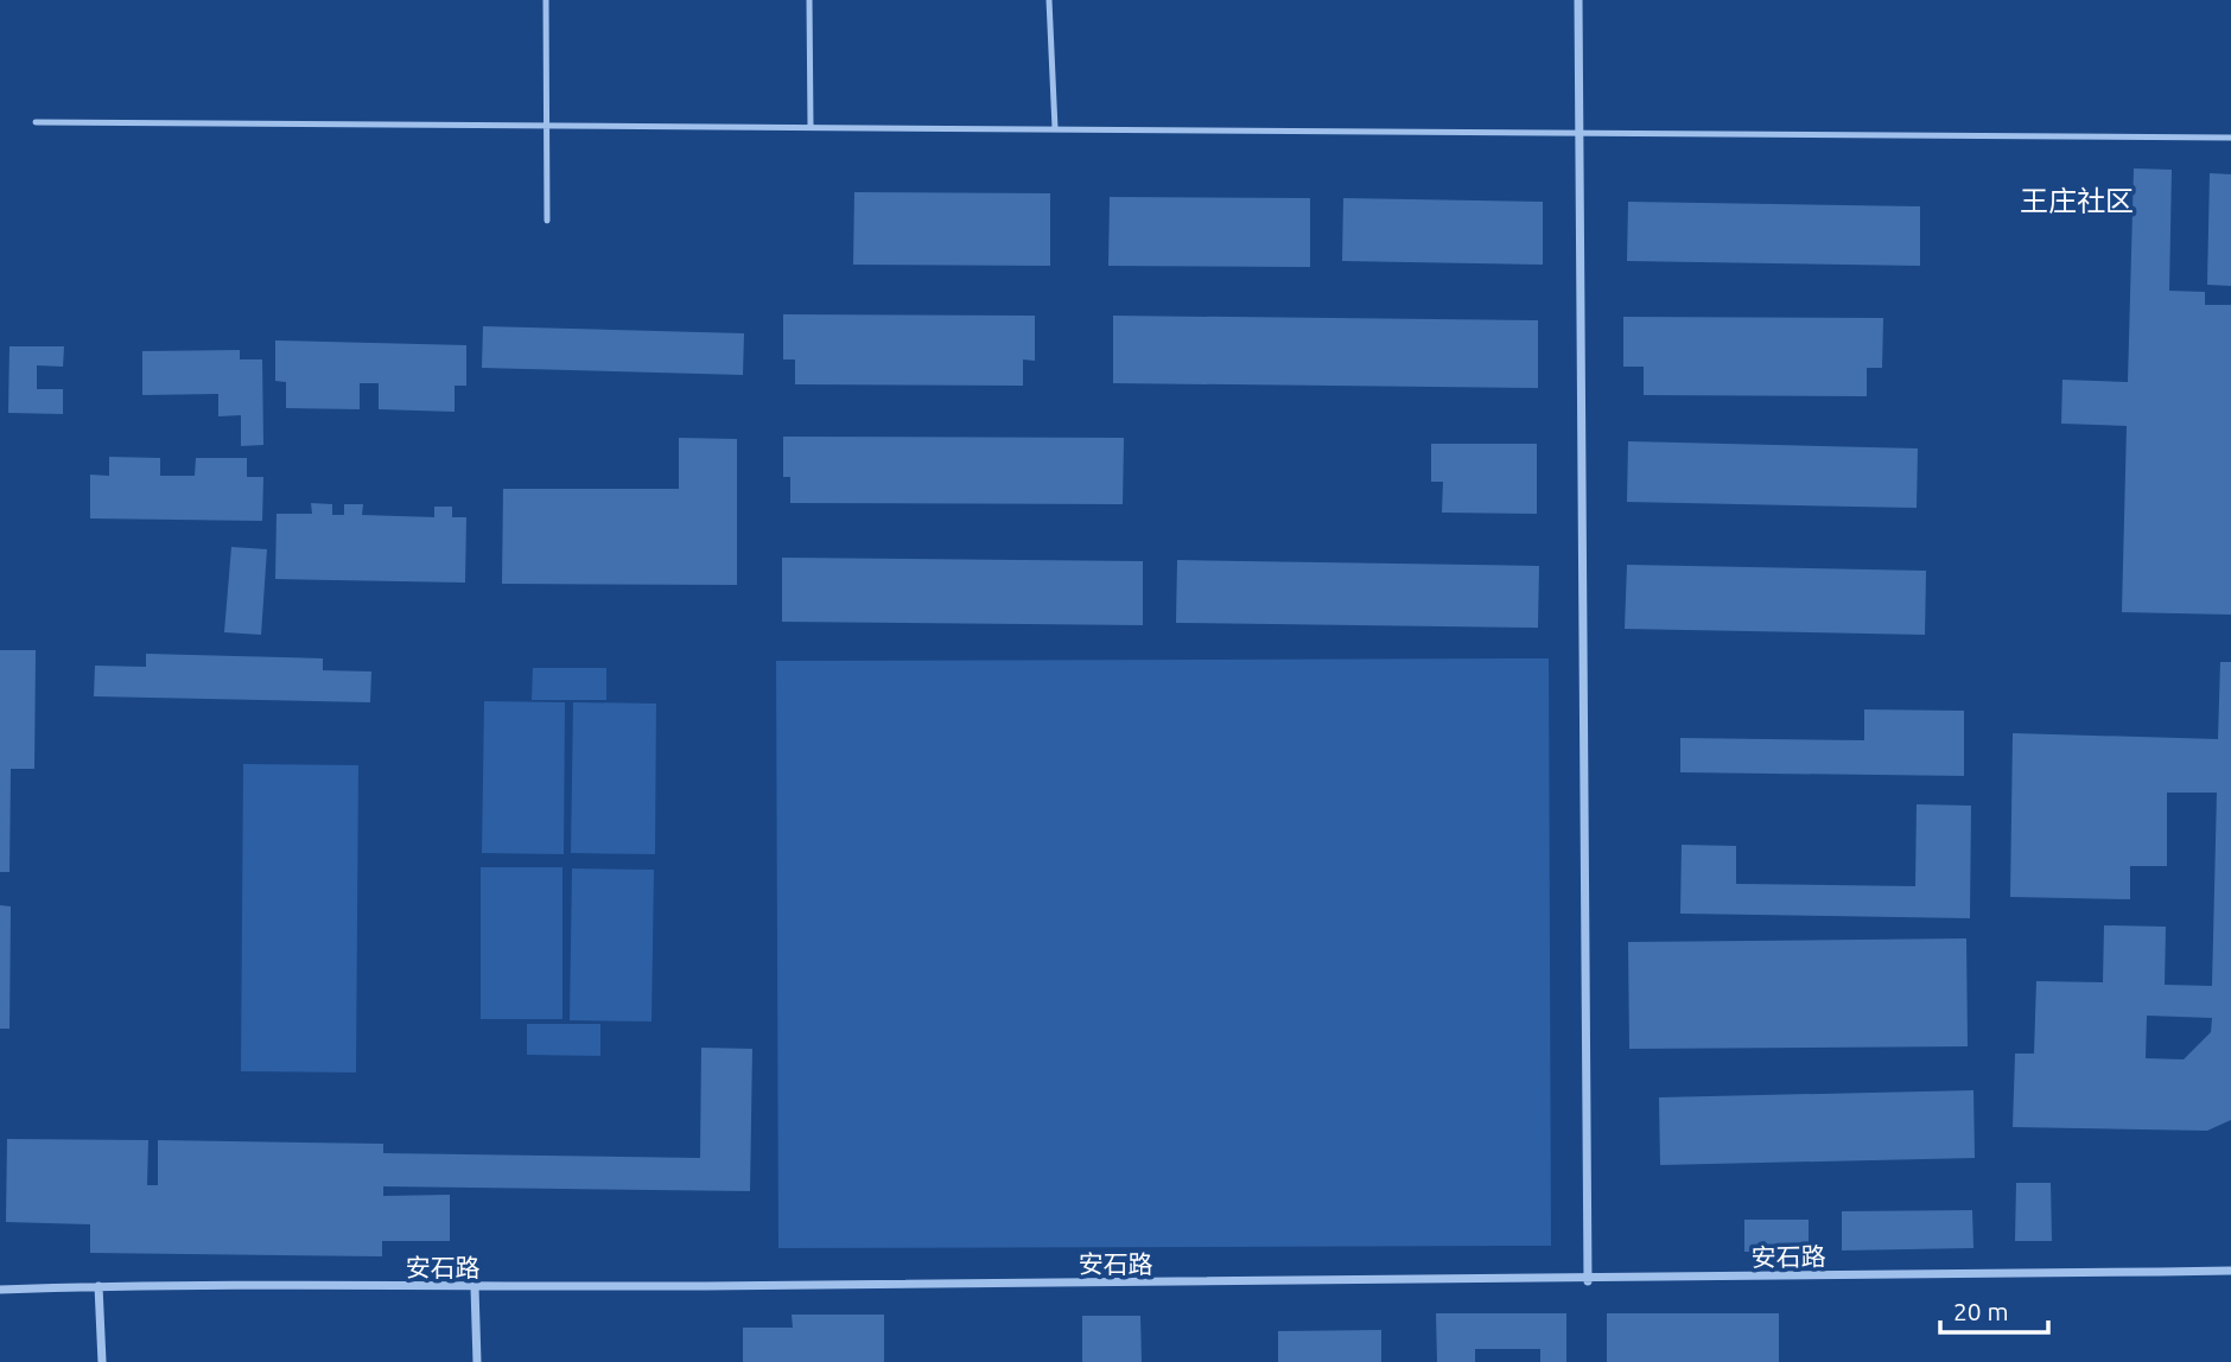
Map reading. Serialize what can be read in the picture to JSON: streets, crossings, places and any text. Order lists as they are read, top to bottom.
{
  "streets": {
    "street": ["安石路"]
  },
  "districts": ["王庄社区"],
  "scale_bar": "20 m"
}
